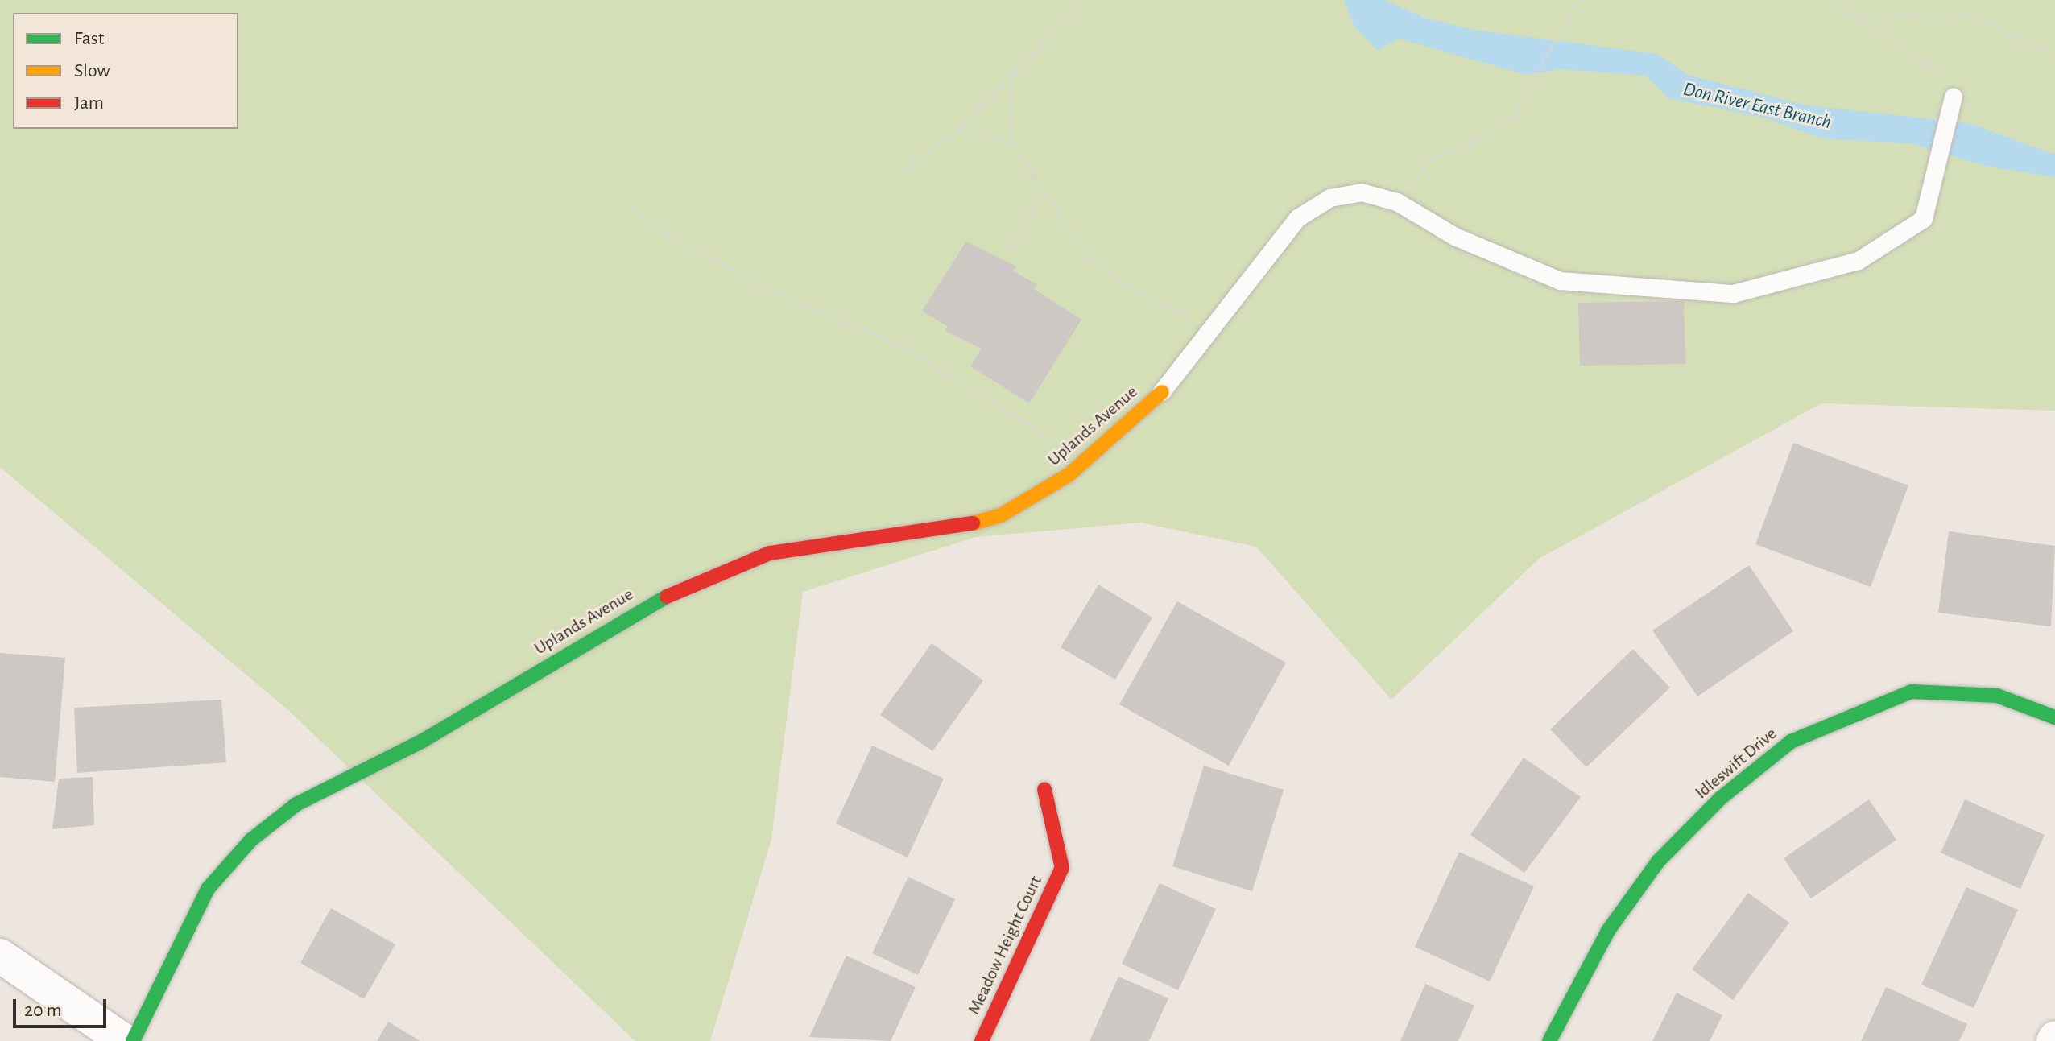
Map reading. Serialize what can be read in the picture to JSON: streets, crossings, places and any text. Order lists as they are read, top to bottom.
{
  "streets": {
    "street": ["Uplands Avenue", "Idleswift Drive", "Meadow Height Court"]
  },
  "water": ["Don River East Branch"],
  "legend": ["Fast", "Slow", "Jam"],
  "scale_bar": "20 m"
}
